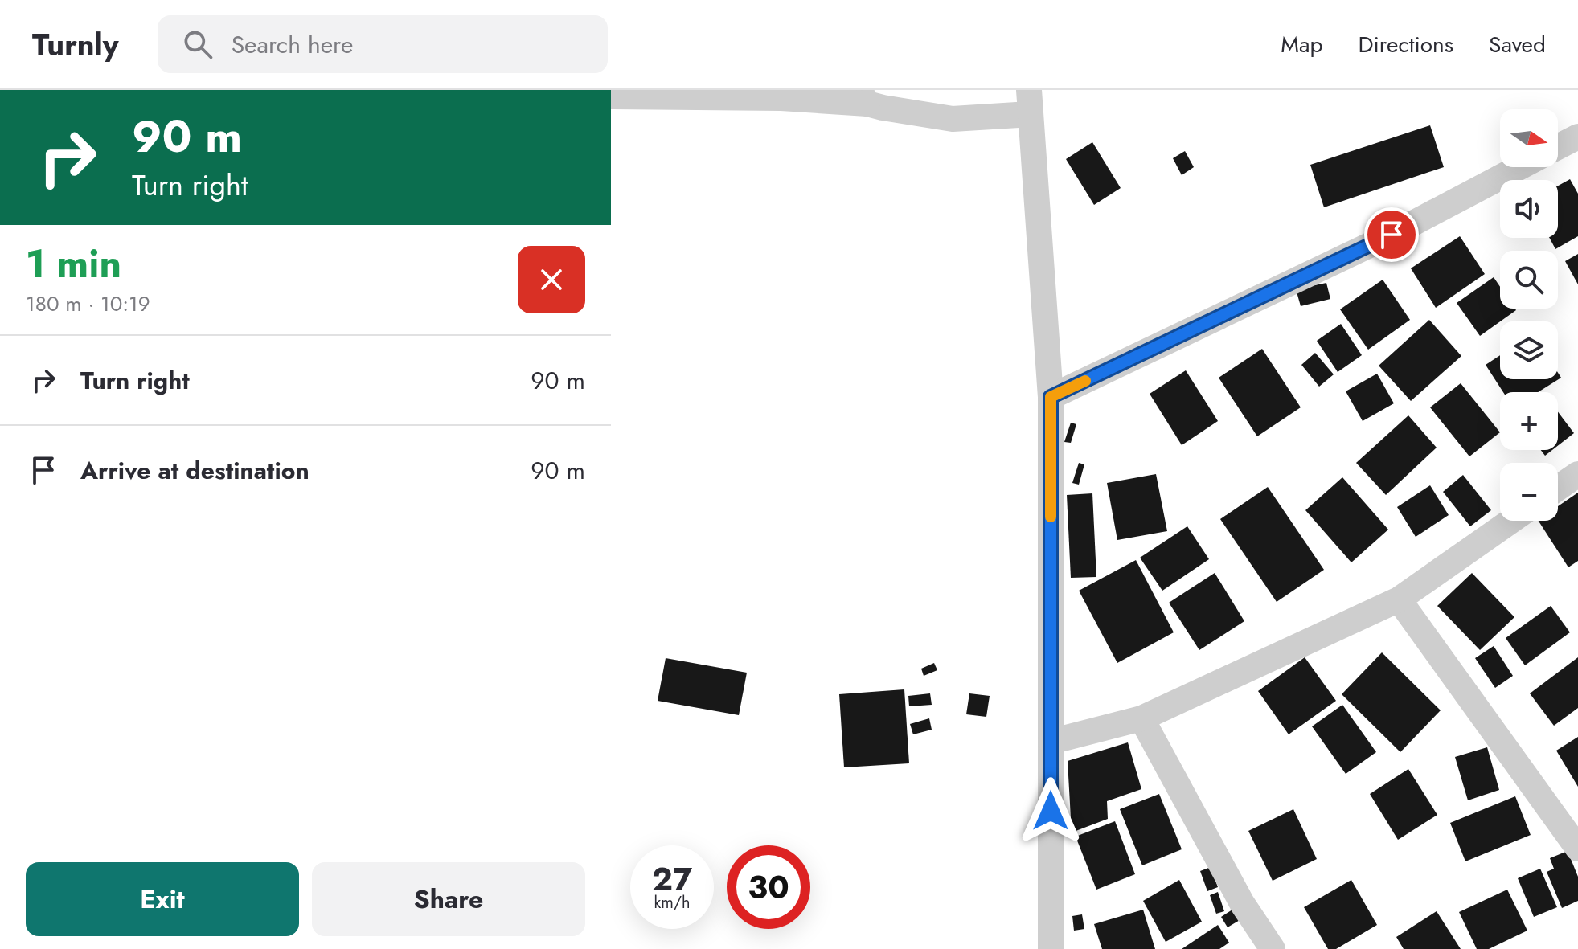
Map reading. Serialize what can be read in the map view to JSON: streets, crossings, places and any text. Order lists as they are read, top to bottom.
{
  "north": "right",
  "page": {
    "header": "Turnly",
    "search": "Search here",
    "nav": ["Map", "Directions", "Saved"],
    "turn": ["90 m", "Turn right"],
    "map_buttons": ["+", "−"],
    "heading": ["1 min", "180 m · 10:19"],
    "list": [
      {
        "name": "Turn right",
        "value": "90 m"
      },
      {
        "name": "Arrive at destination",
        "value": "90 m"
      }
    ],
    "speed": "27 km/h",
    "limit": "30",
    "buttons": ["Exit", "Share"]
  }
}
